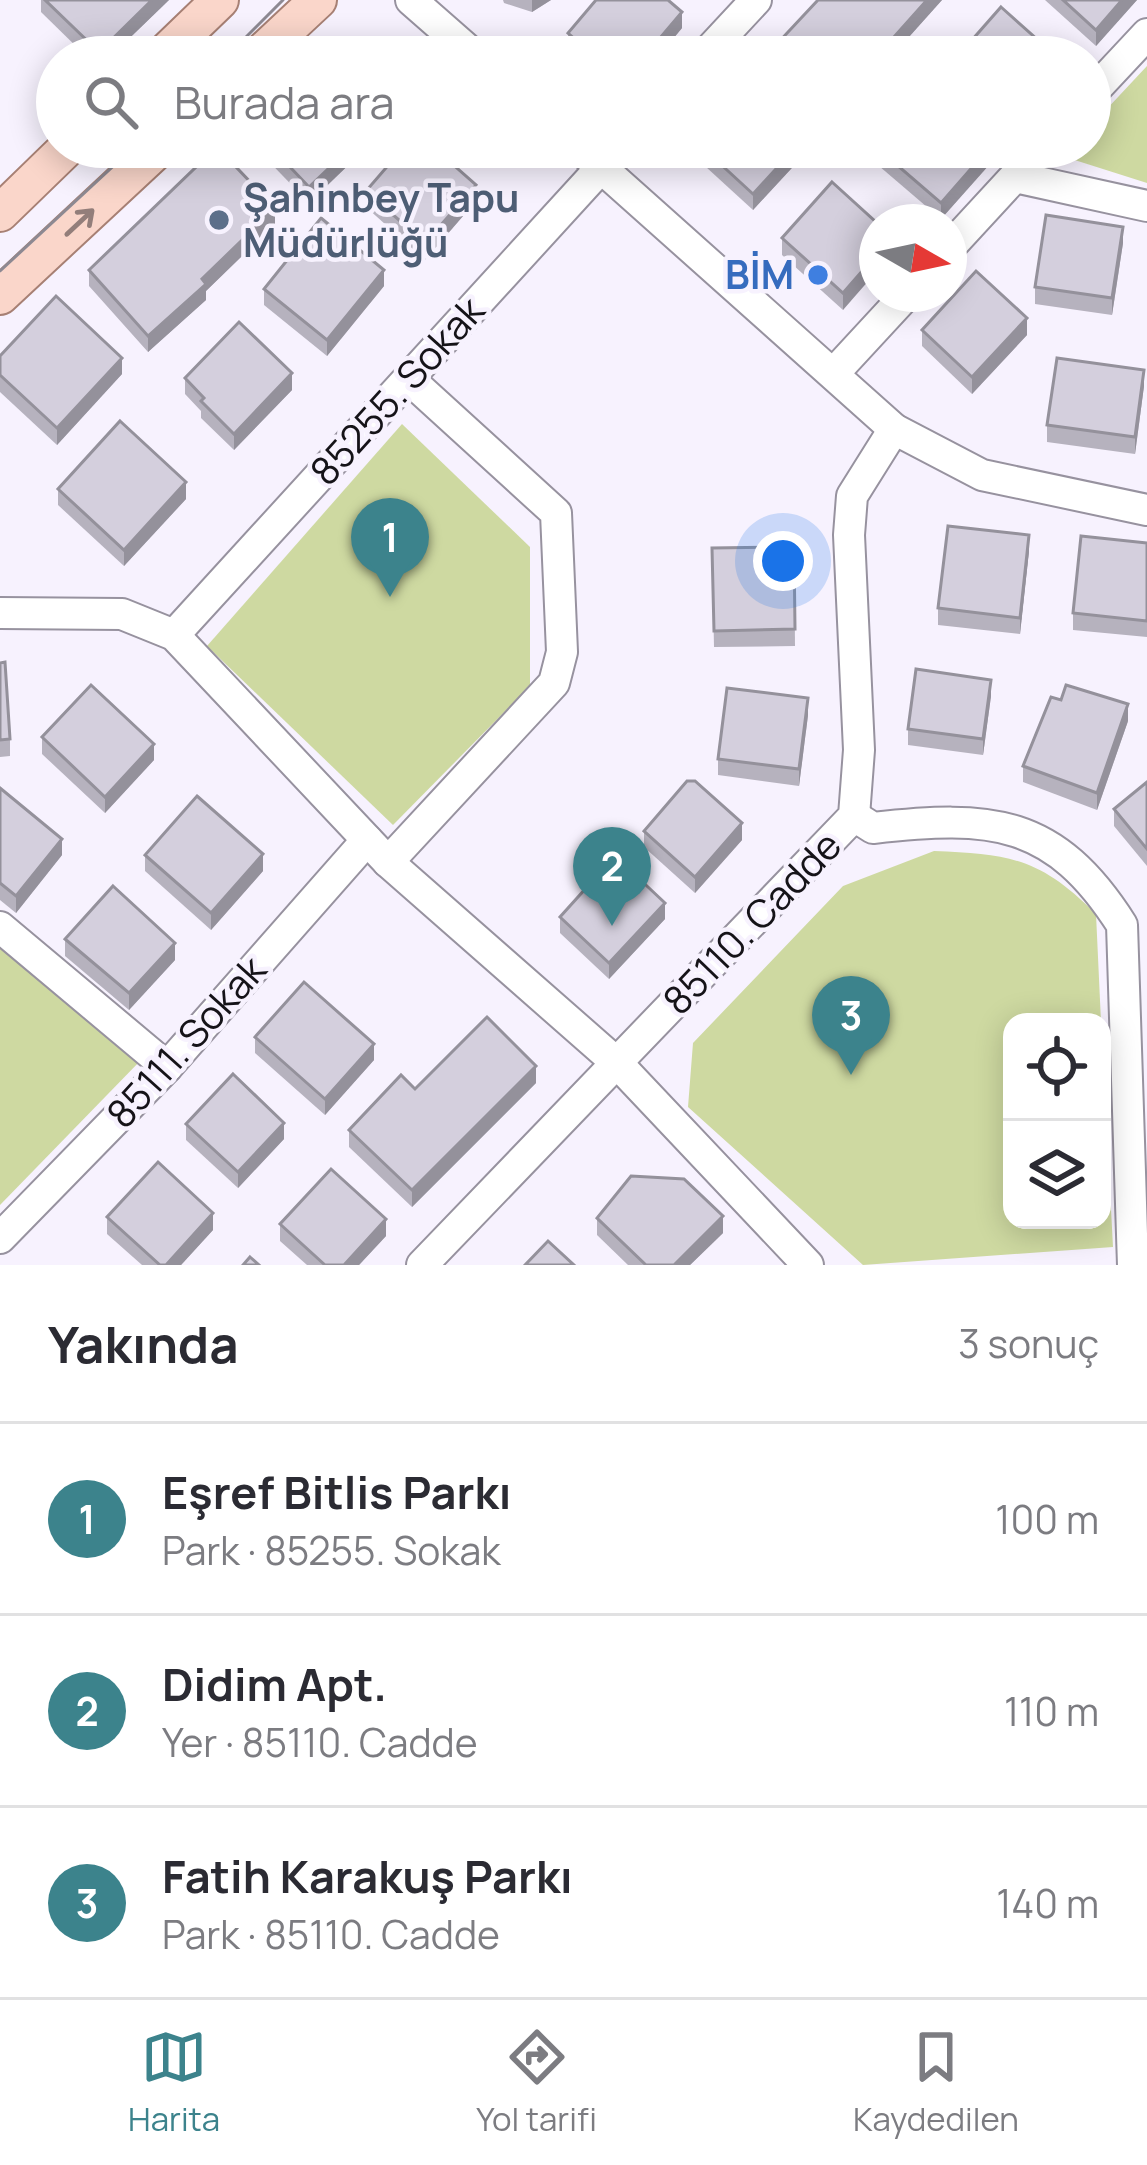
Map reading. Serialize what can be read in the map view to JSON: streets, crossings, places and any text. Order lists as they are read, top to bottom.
{
  "streets": {
    "street": ["85255. Sokak", "85110. Cadde", "85111. Sokak"]
  },
  "crossings": [
    ["85255. Sokak", "85111. Sokak"]
  ],
  "places": ["Şahinbey Tapu Müdürlüğü", "BİM"],
  "north": "right",
  "page": {
    "search": "Burada ara",
    "pins": ["1", "2", "3"],
    "heading": ["Yakında", "3 sonuç"],
    "list": [
      {
        "mark": "1",
        "name": "Eşref Bitlis Parkı",
        "note": "Park · 85255. Sokak",
        "value": "100 m"
      },
      {
        "mark": "2",
        "name": "Didim Apt.",
        "note": "Yer · 85110. Cadde",
        "value": "110 m"
      },
      {
        "mark": "3",
        "name": "Fatih Karakuş Parkı",
        "note": "Park · 85110. Cadde",
        "value": "140 m"
      }
    ],
    "nav": ["Harita", "Yol tarifi", "Kaydedilen"]
  }
}
